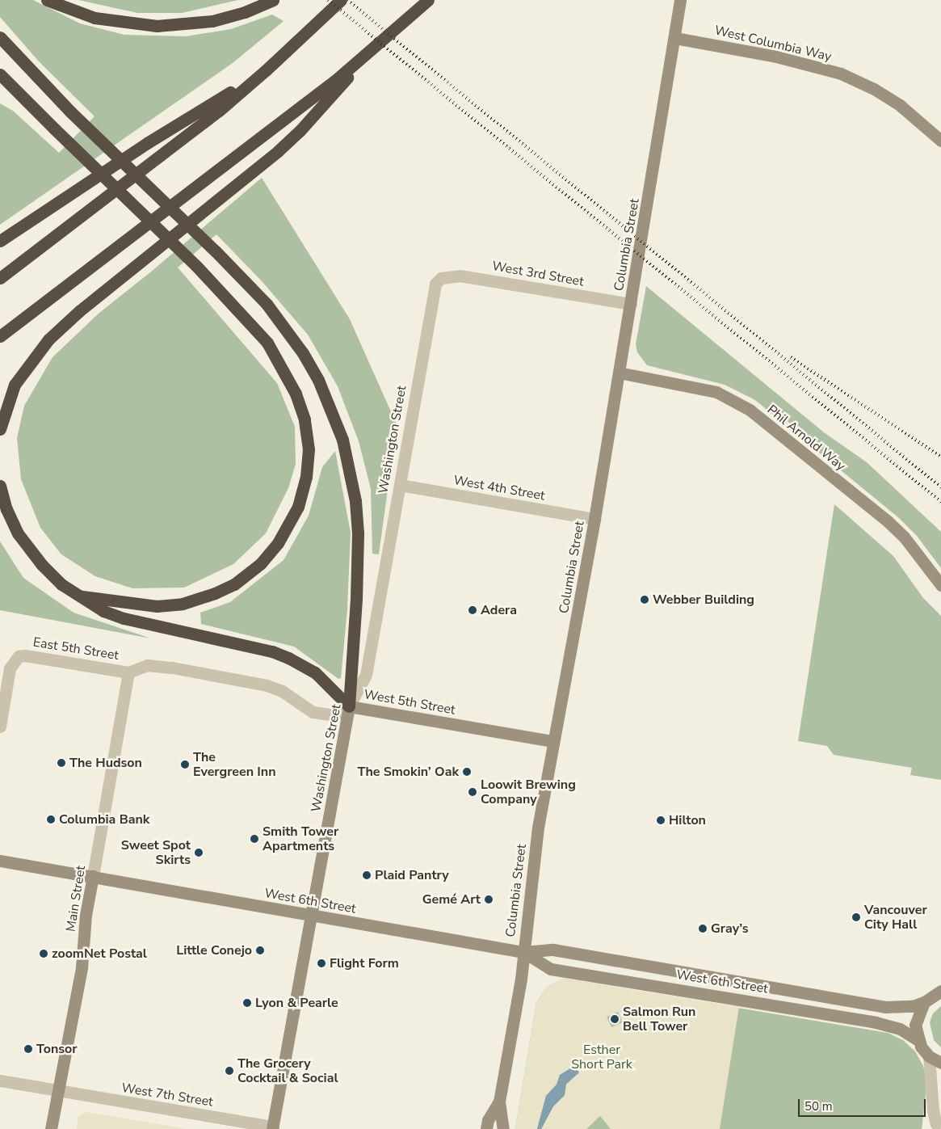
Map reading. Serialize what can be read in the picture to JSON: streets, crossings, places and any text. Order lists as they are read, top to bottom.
{
  "streets": {
    "street": [
      "West Columbia Way",
      "Columbia Street",
      "West 3rd Street",
      "Phil Arnold Way",
      "Washington Street",
      "West 4th Street",
      "East 5th Street",
      "West 5th Street",
      "Main Street",
      "West 6th Street",
      "West 7th Street"
    ]
  },
  "crossings": [
    ["West Columbia Way", "Columbia Street"],
    ["Columbia Street", "West 3rd Street"],
    ["Columbia Street", "Phil Arnold Way"],
    ["Columbia Street", "West 4th Street"],
    ["Columbia Street", "West 5th Street"],
    ["Columbia Street", "West 6th Street"],
    ["West 3rd Street", "Washington Street"],
    ["Washington Street", "West 4th Street"],
    ["Washington Street", "West 5th Street"],
    ["Washington Street", "West 6th Street"],
    ["Washington Street", "West 7th Street"],
    ["East 5th Street", "West 5th Street"],
    ["East 5th Street", "Main Street"],
    ["West 5th Street", "Main Street"],
    ["Main Street", "West 6th Street"],
    ["Main Street", "West 7th Street"]
  ],
  "parks": ["Esther Short Park"],
  "places": [
    "Webber Building",
    "Adera",
    "The Hudson",
    "The Evergreen Inn",
    "The Smokin’ Oak",
    "Loowit Brewing Company",
    "Columbia Bank",
    "Hilton",
    "Smith Tower Apartments",
    "Sweet Spot Skirts",
    "Plaid Pantry",
    "Gemé Art",
    "Vancouver City Hall",
    "Gray’s",
    "Little Conejo",
    "zoomNet Postal",
    "Flight Form",
    "Lyon & Pearle",
    "Salmon Run Bell Tower",
    "Tonsor",
    "The Grocery Cocktail & Social"
  ],
  "scale_bar": "50 m"
}
